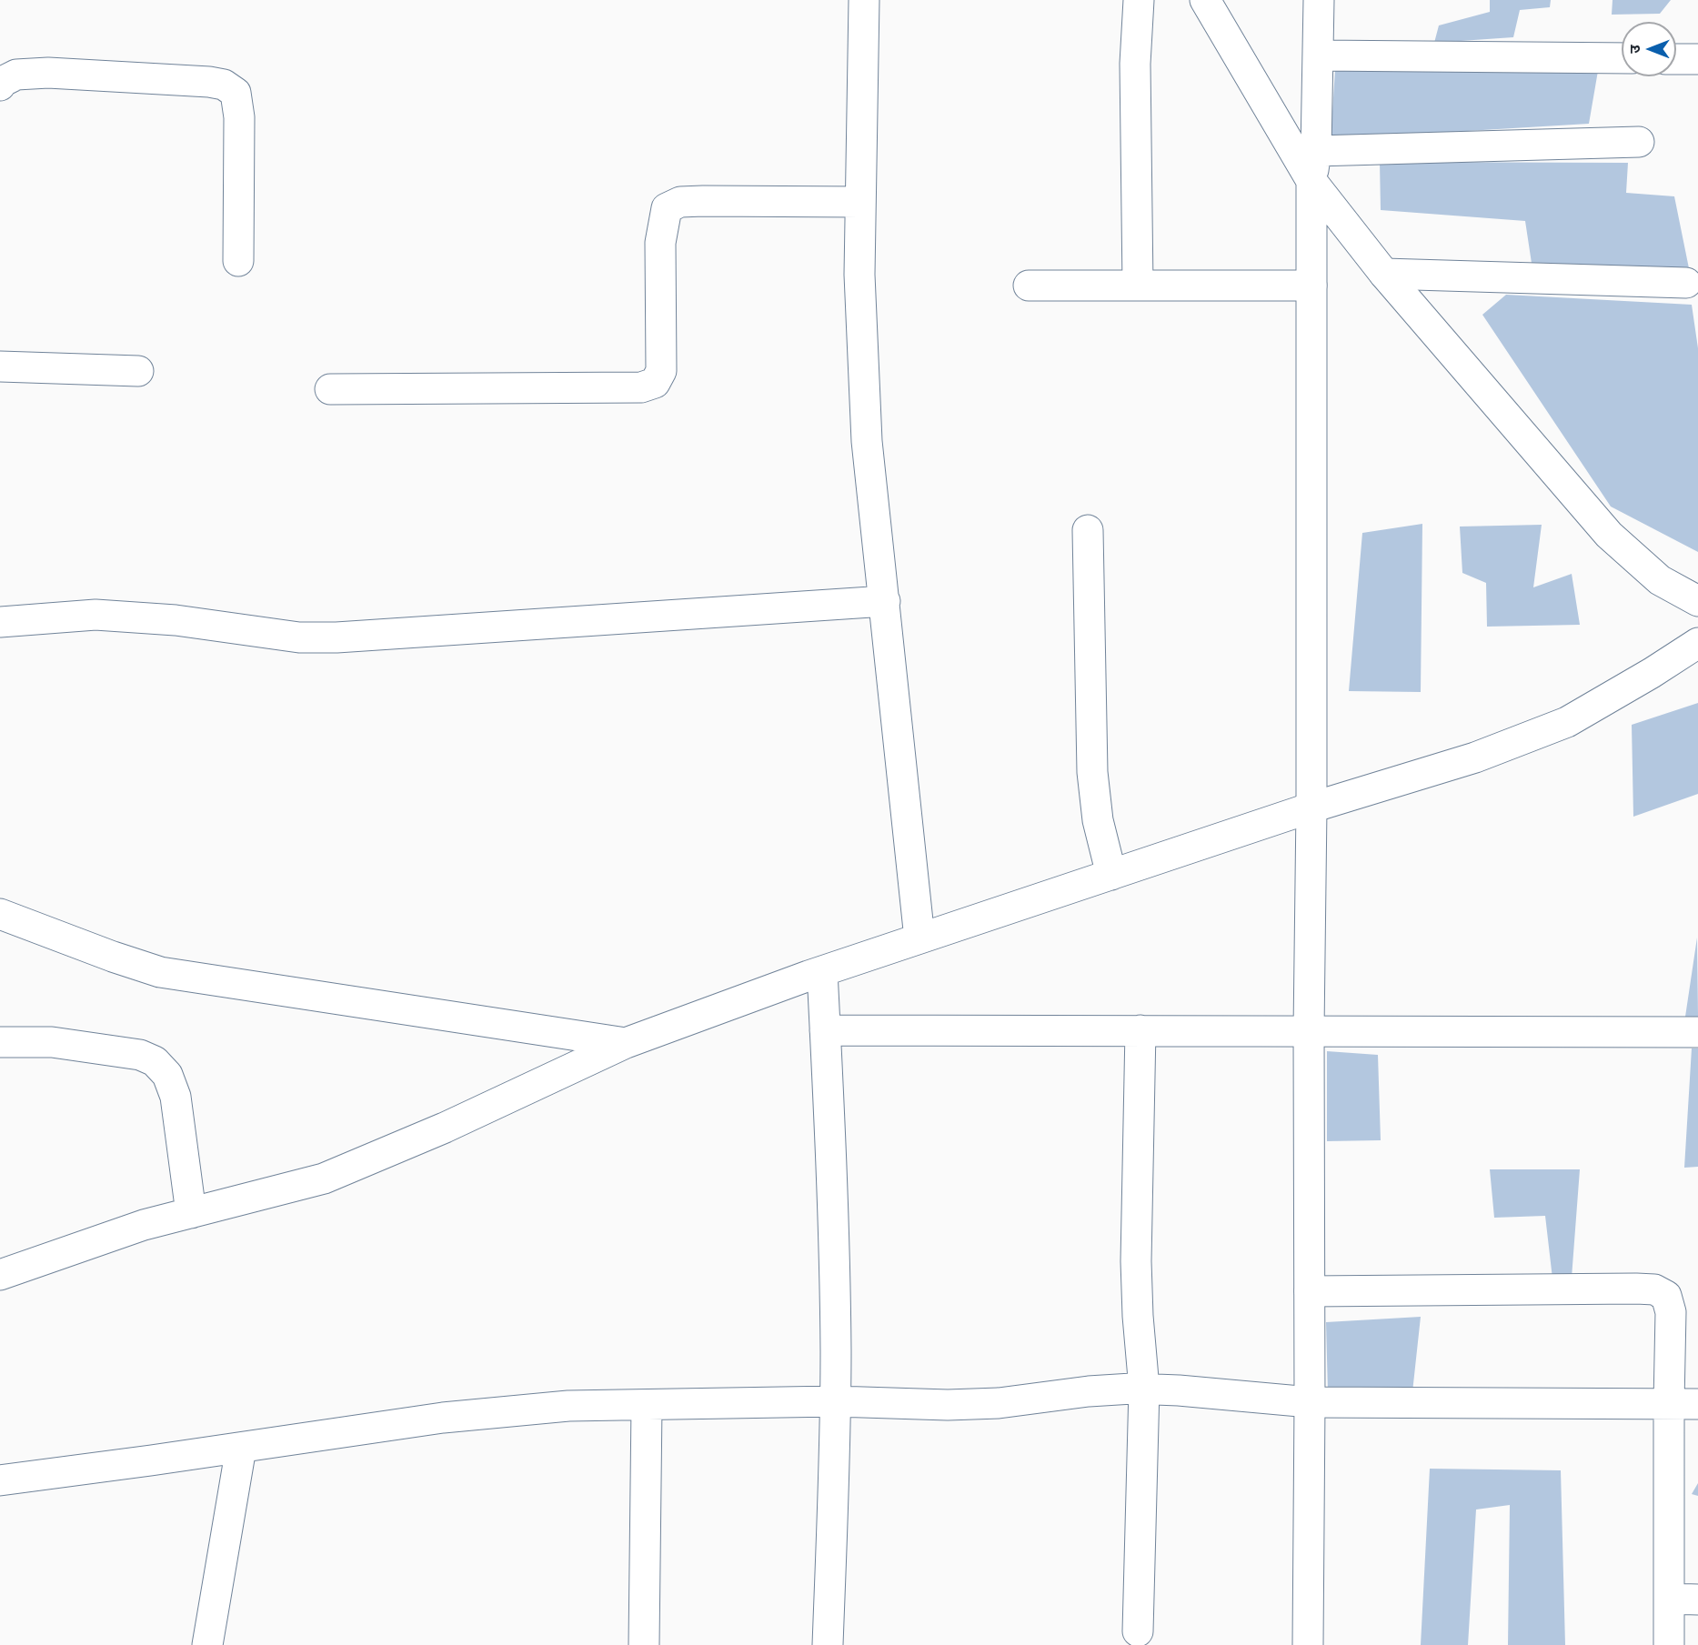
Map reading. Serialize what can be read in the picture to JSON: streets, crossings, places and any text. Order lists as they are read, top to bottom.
{
  "north": "left"
}
